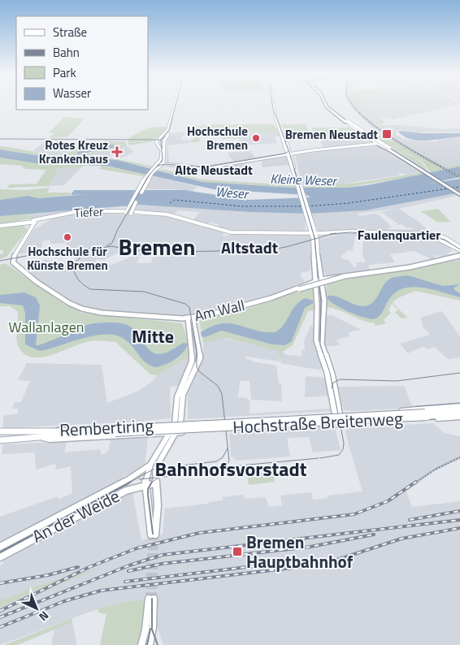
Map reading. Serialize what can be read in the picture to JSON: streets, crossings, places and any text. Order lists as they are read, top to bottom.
{
  "streets": {
    "highway": ["Hochstraße Breitenweg"],
    "main road": [
      "Tiefer",
      "Am Wall",
      "Rembertiring",
      "An der Weide"
    ]
  },
  "crossings": [
    ["Tiefer", "Am Wall"],
    ["Hochstraße Breitenweg", "Rembertiring"]
  ],
  "districts": [
    "Alte Neustadt",
    "Faulenquartier",
    "Bremen",
    "Altstadt",
    "Mitte",
    "Bahnhofsvorstadt"
  ],
  "water": ["Kleine Weser", "Weser"],
  "parks": ["Wallanlagen"],
  "places": {
    "transit": ["Bremen Neustadt", "Bremen Hauptbahnhof"],
    "other": ["Hochschule Bremen", "Hochschule für Künste Bremen"],
    "health": ["Rotes Kreuz Krankenhaus"]
  },
  "legend": [
    "Straße",
    "Bahn",
    "Park",
    "Wasser"
  ],
  "north": "bottom right"
}
